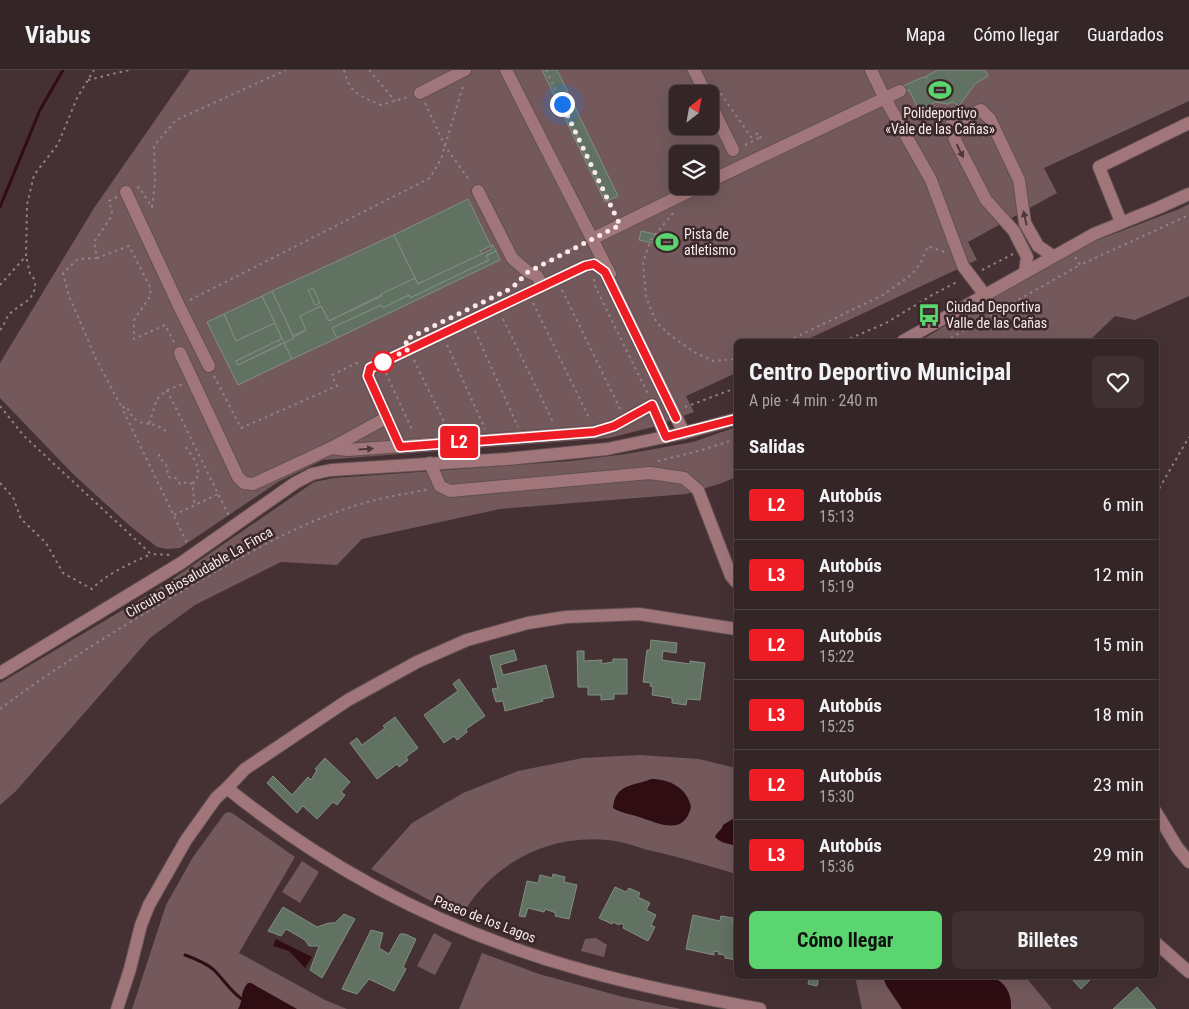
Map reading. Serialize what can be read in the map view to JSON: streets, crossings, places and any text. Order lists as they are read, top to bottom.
{
  "streets": {
    "street": ["Paseo de los Lagos"],
    "path": ["Circuito Biosaludable La Finca"]
  },
  "places": {
    "sports": ["Polideportivo «Vale de las Cañas»", "Pista de atletismo"],
    "bus stop": ["Ciudad Deportiva Valle de las Cañas"]
  },
  "lines": ["bus line L2"],
  "north": "top right",
  "page": {
    "header": "Viabus",
    "nav": ["Mapa", "Cómo llegar", "Guardados"],
    "on_map": "L2",
    "heading": [
      ["Centro Deportivo Municipal", "A pie · 4 min · 240 m"],
      "Salidas"
    ],
    "list": [
      {
        "mark": "L2",
        "name": "Autobús",
        "note": "15:13",
        "value": "6 min"
      },
      {
        "mark": "L3",
        "name": "Autobús",
        "note": "15:19",
        "value": "12 min"
      },
      {
        "mark": "L2",
        "name": "Autobús",
        "note": "15:22",
        "value": "15 min"
      },
      {
        "mark": "L3",
        "name": "Autobús",
        "note": "15:25",
        "value": "18 min"
      },
      {
        "mark": "L2",
        "name": "Autobús",
        "note": "15:30",
        "value": "23 min"
      },
      {
        "mark": "L3",
        "name": "Autobús",
        "note": "15:36",
        "value": "29 min"
      }
    ],
    "buttons": ["Cómo llegar", "Billetes"]
  }
}
